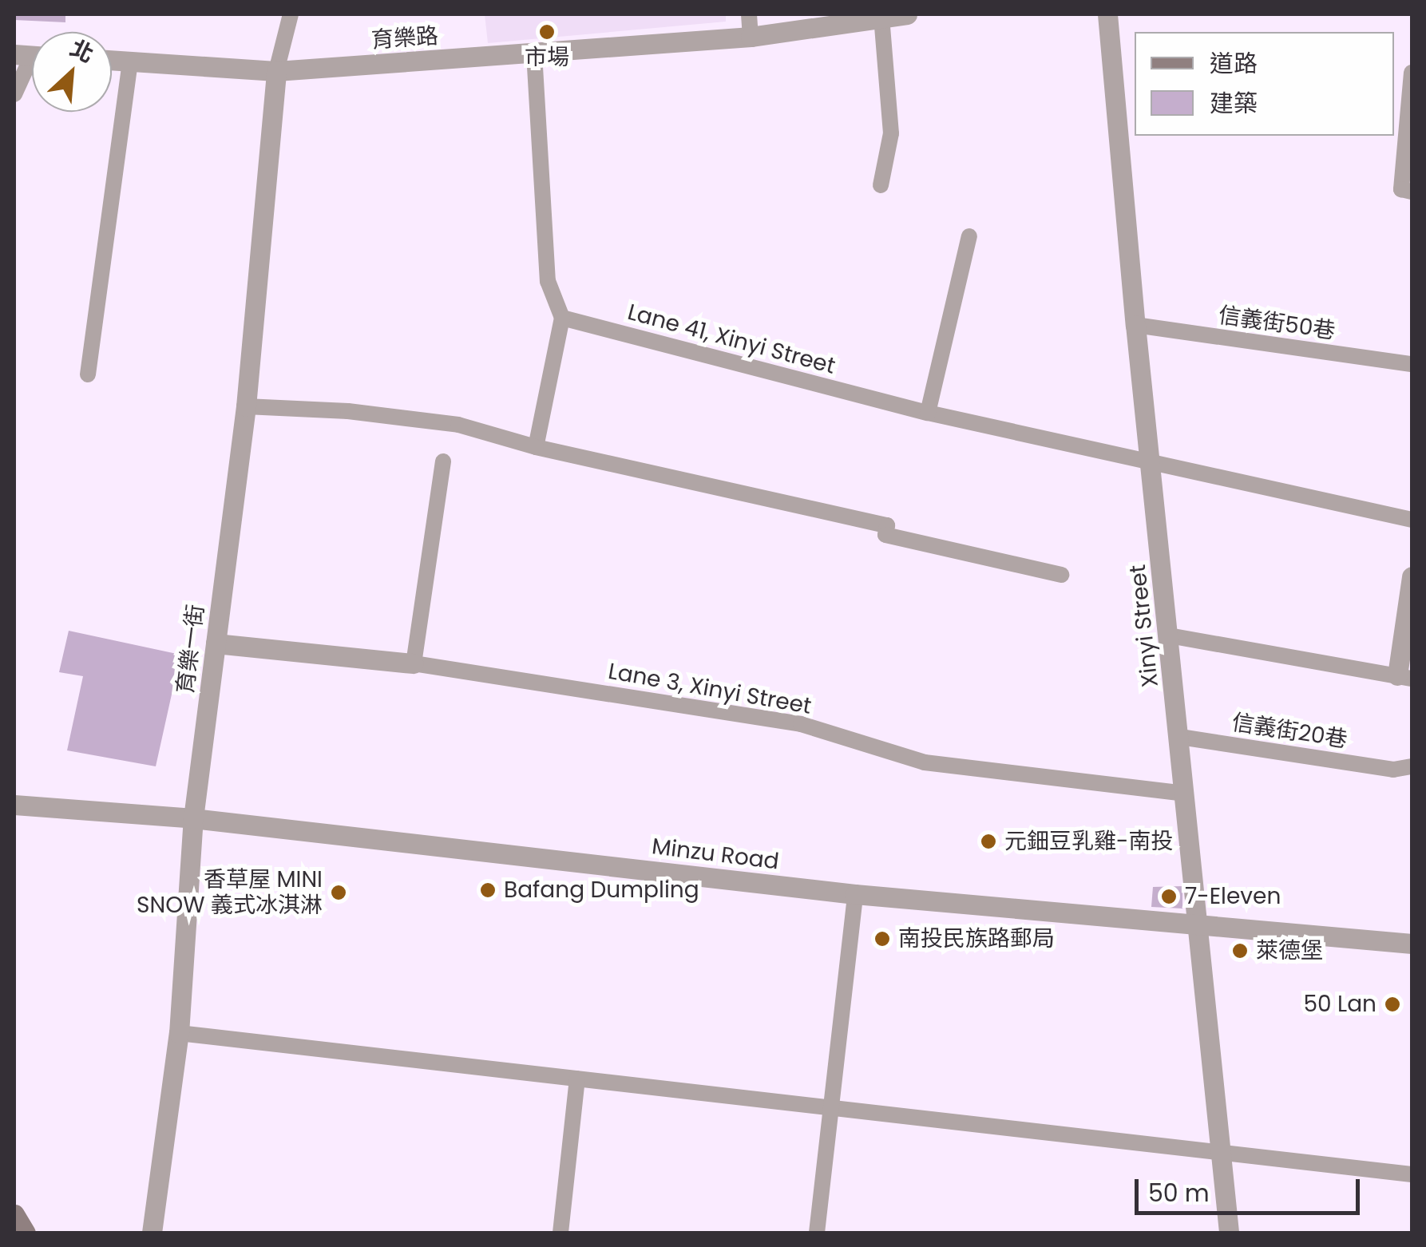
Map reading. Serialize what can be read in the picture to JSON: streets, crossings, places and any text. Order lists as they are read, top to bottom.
{
  "streets": {
    "street": [
      "育樂路",
      "Xinyi Street",
      "育樂一街",
      "Minzu Road"
    ],
    "lane": [
      "信義街50巷",
      "Lane 41, Xinyi Street",
      "Lane 3, Xinyi Street",
      "信義街20巷"
    ]
  },
  "crossings": [
    ["育樂路", "育樂一街"],
    ["信義街50巷", "Xinyi Street"],
    ["Lane 41, Xinyi Street", "Xinyi Street"],
    ["Xinyi Street", "Lane 3, Xinyi Street"],
    ["Xinyi Street", "信義街20巷"],
    ["Xinyi Street", "Minzu Road"],
    ["育樂一街", "Minzu Road"]
  ],
  "places": [
    "市場",
    "元鈿豆乳雞-南投",
    "Bafang Dumpling",
    "香草屋 MINI SNOW 義式冰淇淋",
    "7-Eleven",
    "南投民族路郵局",
    "萊德堡",
    "50 Lan"
  ],
  "legend": ["道路", "建築"],
  "scale_bar": "50 m",
  "north": "top right"
}
